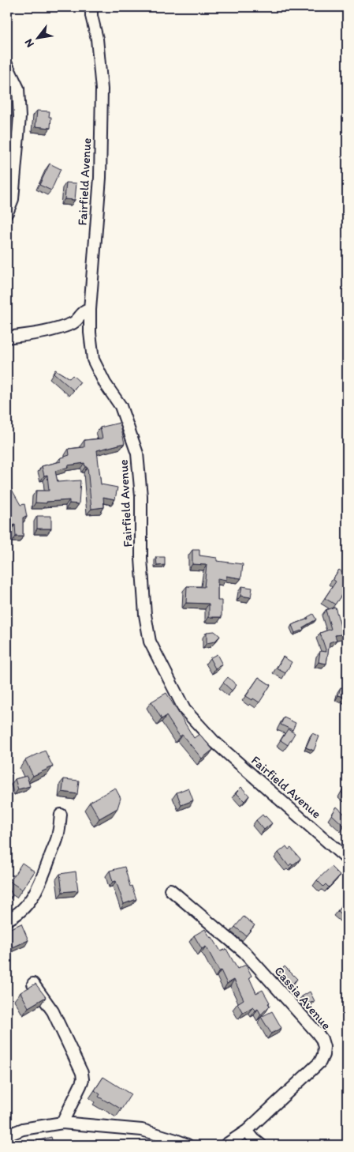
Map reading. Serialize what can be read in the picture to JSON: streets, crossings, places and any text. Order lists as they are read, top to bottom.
{
  "streets": {
    "street": ["Fairfield Avenue", "Cassia Avenue"]
  },
  "north": "bottom left"
}
